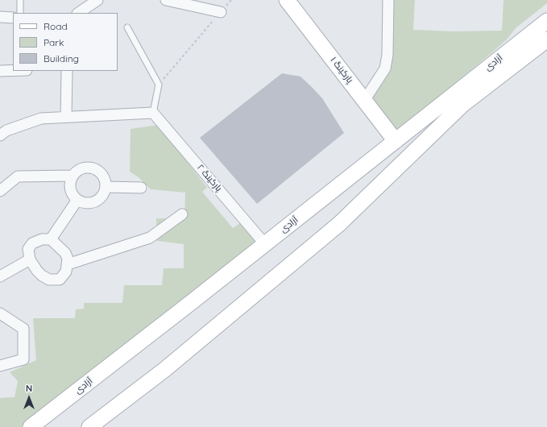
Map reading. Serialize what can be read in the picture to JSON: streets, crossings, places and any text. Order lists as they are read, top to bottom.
{
  "streets": {
    "main road": ["آزادی", "پارکینگ ۱"],
    "street": ["پارکینگ ۲"]
  },
  "crossings": [
    ["آزادی", "پارکینگ ۱"],
    ["آزادی", "پارکینگ ۲"]
  ],
  "legend": ["Road", "Park", "Building"],
  "north": "top"
}
